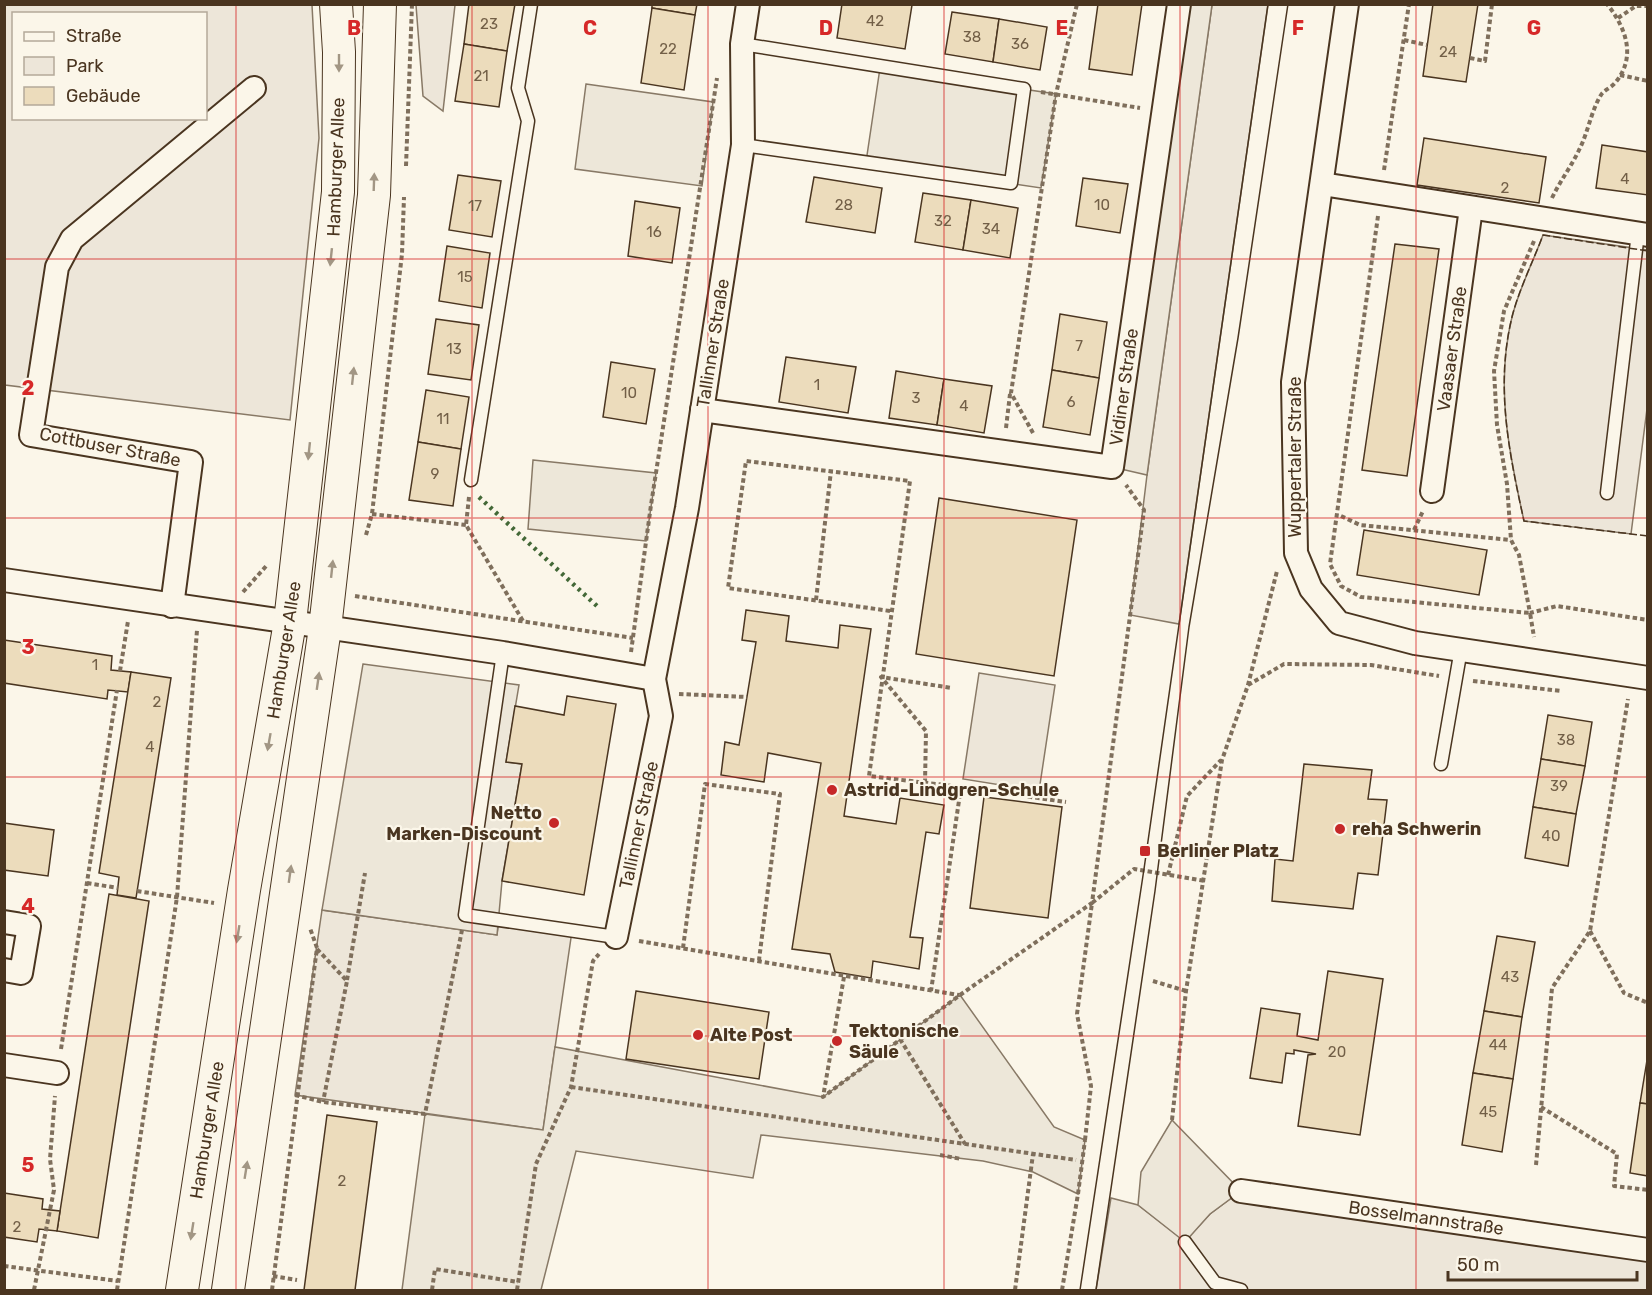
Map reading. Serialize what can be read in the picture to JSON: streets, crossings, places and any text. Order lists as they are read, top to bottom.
{
  "streets": {
    "street": [
      "Hamburger Allee",
      "Tallinner Straße",
      "Vaasaer Straße",
      "Vidiner Straße",
      "Cottbuser Straße",
      "Wuppertaler Straße",
      "Bosselmannstraße"
    ]
  },
  "crossings": [
    ["Tallinner Straße", "Vidiner Straße"]
  ],
  "places": {
    "other": [
      "Astrid-Lindgren-Schule",
      "Netto Marken-Discount",
      "reha Schwerin",
      "Alte Post",
      "Tektonische Säule"
    ],
    "transit": ["Berliner Platz"]
  },
  "house_numbers": [
    "42",
    "23",
    "38",
    "36",
    "22",
    "24",
    "21",
    "4",
    "2",
    "28",
    "10",
    "17",
    "32",
    "34",
    "16",
    "15",
    "7",
    "13",
    "1",
    "10",
    "3",
    "6",
    "4",
    "11",
    "9",
    "1",
    "2",
    "38",
    "4",
    "39",
    "40",
    "43",
    "44",
    "20",
    "45",
    "2",
    "2"
  ],
  "legend": ["Straße", "Park", "Gebäude"],
  "scale_bar": "50 m",
  "grid": {
    "columns": [
      "B",
      "C",
      "D",
      "E",
      "F",
      "G"
    ],
    "rows": [
      "2",
      "3",
      "4",
      "5"
    ]
  }
}
